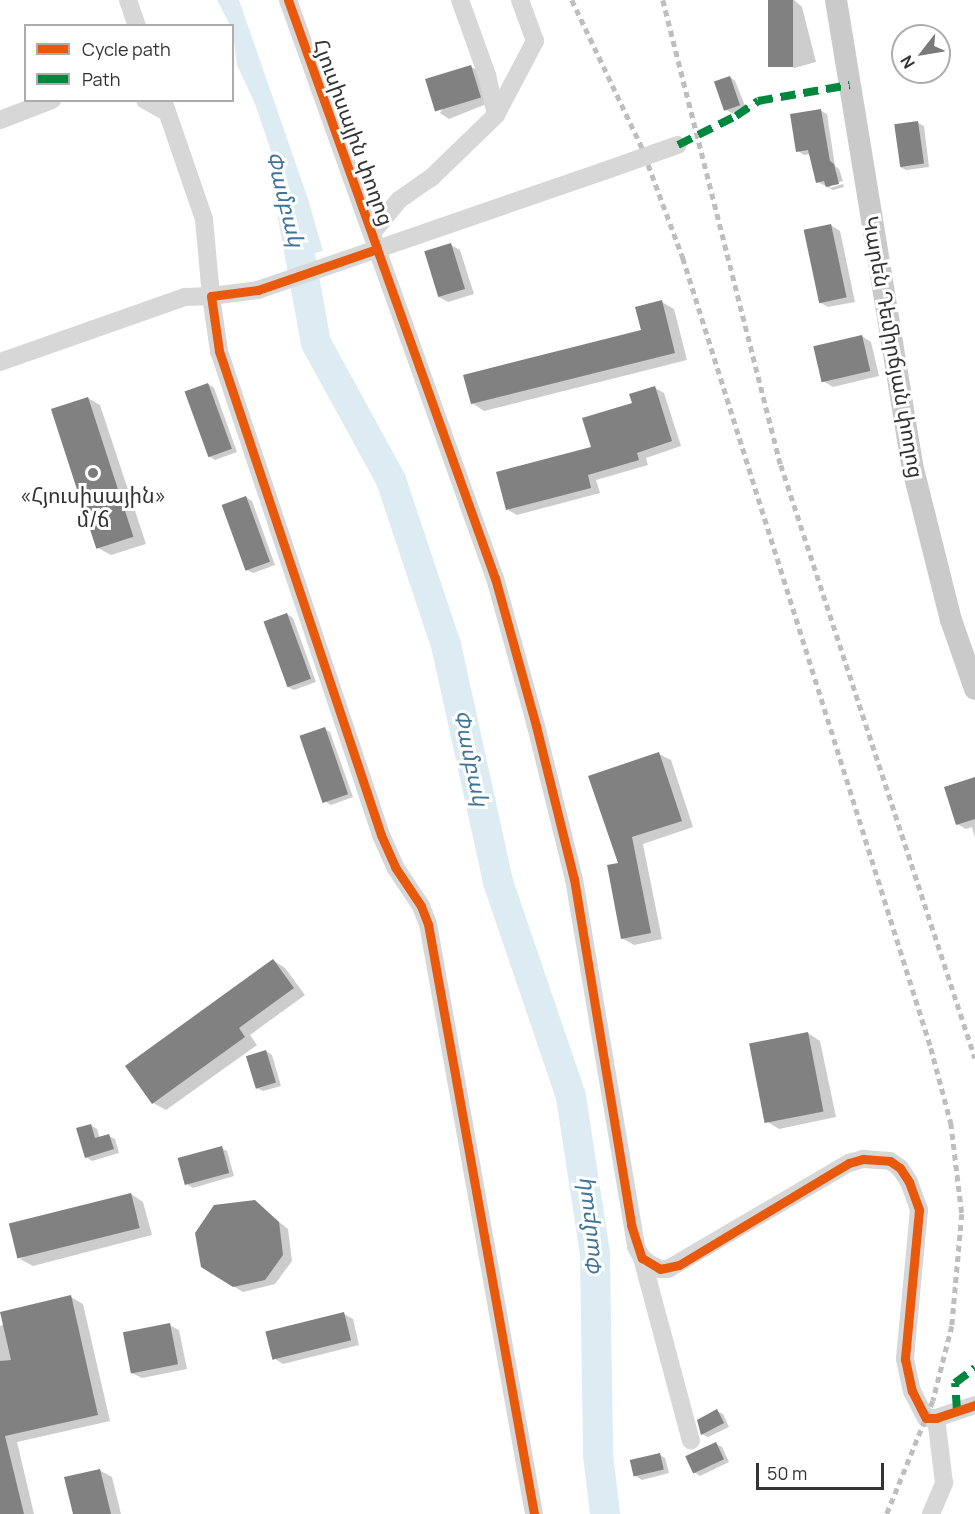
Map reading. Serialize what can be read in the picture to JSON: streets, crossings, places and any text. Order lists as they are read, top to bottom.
{
  "streets": {
    "main road": ["Կարեն Դեմիրճյան փողոց"],
    "street": ["Հյուսիսային փողոց"]
  },
  "water": ["Փամբակ"],
  "places": ["«Հյուսիսային» մ/ճ"],
  "legend": ["Cycle path", "Path"],
  "scale_bar": "50 m",
  "north": "bottom left"
}
